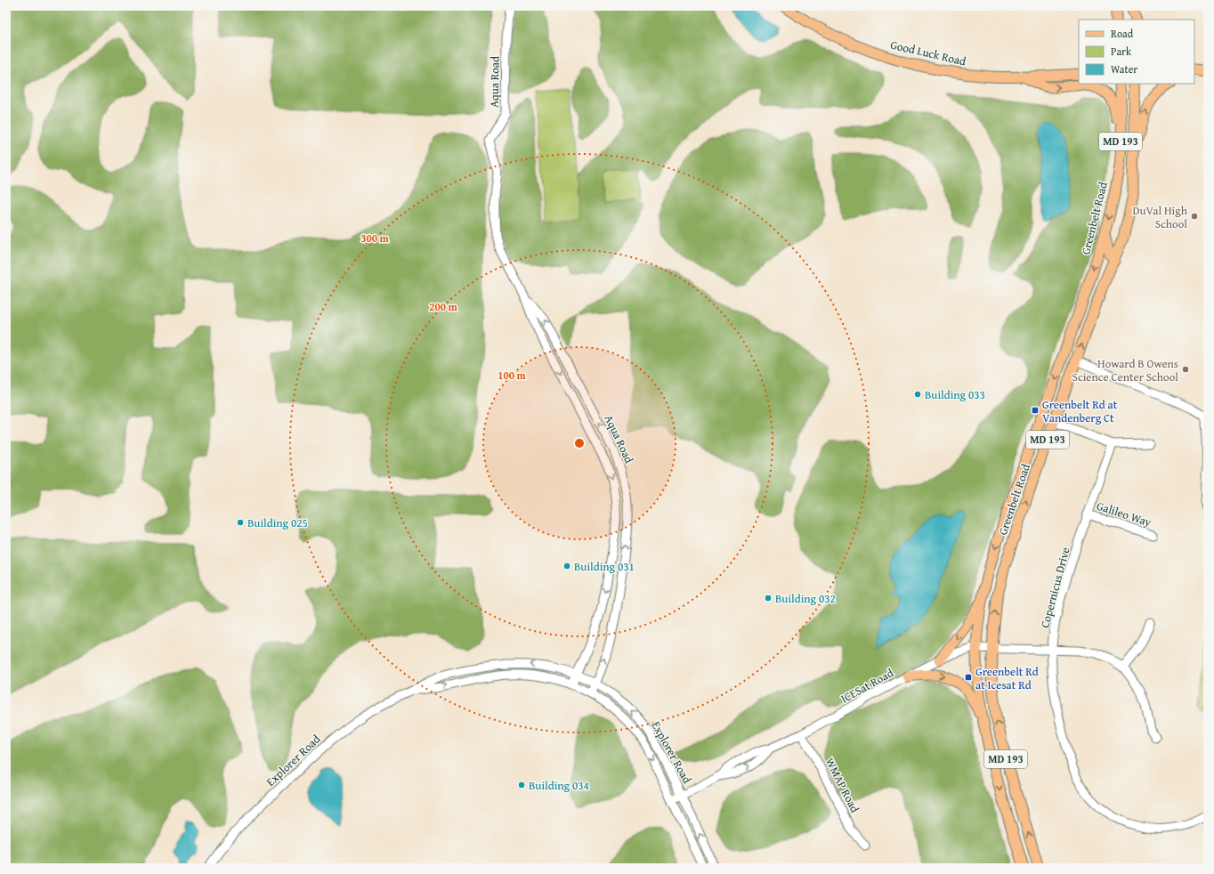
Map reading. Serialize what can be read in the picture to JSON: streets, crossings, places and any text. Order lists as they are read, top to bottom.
{
  "streets": {
    "main road": ["Good Luck Road", "MD 193", "Greenbelt Road"],
    "street": [
      "Aqua Road",
      "Galileo Way",
      "Copernicus Drive",
      "ICESat Road",
      "Explorer Road",
      "WMAP Road"
    ]
  },
  "crossings": [
    ["Aqua Road", "Explorer Road"],
    ["Greenbelt Road", "ICESat Road"],
    ["Galileo Way", "Copernicus Drive"],
    ["Copernicus Drive", "ICESat Road"],
    ["ICESat Road", "Explorer Road"],
    ["ICESat Road", "WMAP Road"]
  ],
  "places": {
    "other": [
      "DuVal High School",
      "Howard B Owens Science Center School",
      "Building 033",
      "Building 025",
      "Building 031",
      "Building 032",
      "Building 034"
    ],
    "transit": ["Greenbelt Rd at Vandenberg Ct", "Greenbelt Rd at Icesat Rd"]
  },
  "legend": ["Road", "Park", "Water"],
  "rings": ["300 m", "200 m", "100 m"]
}
